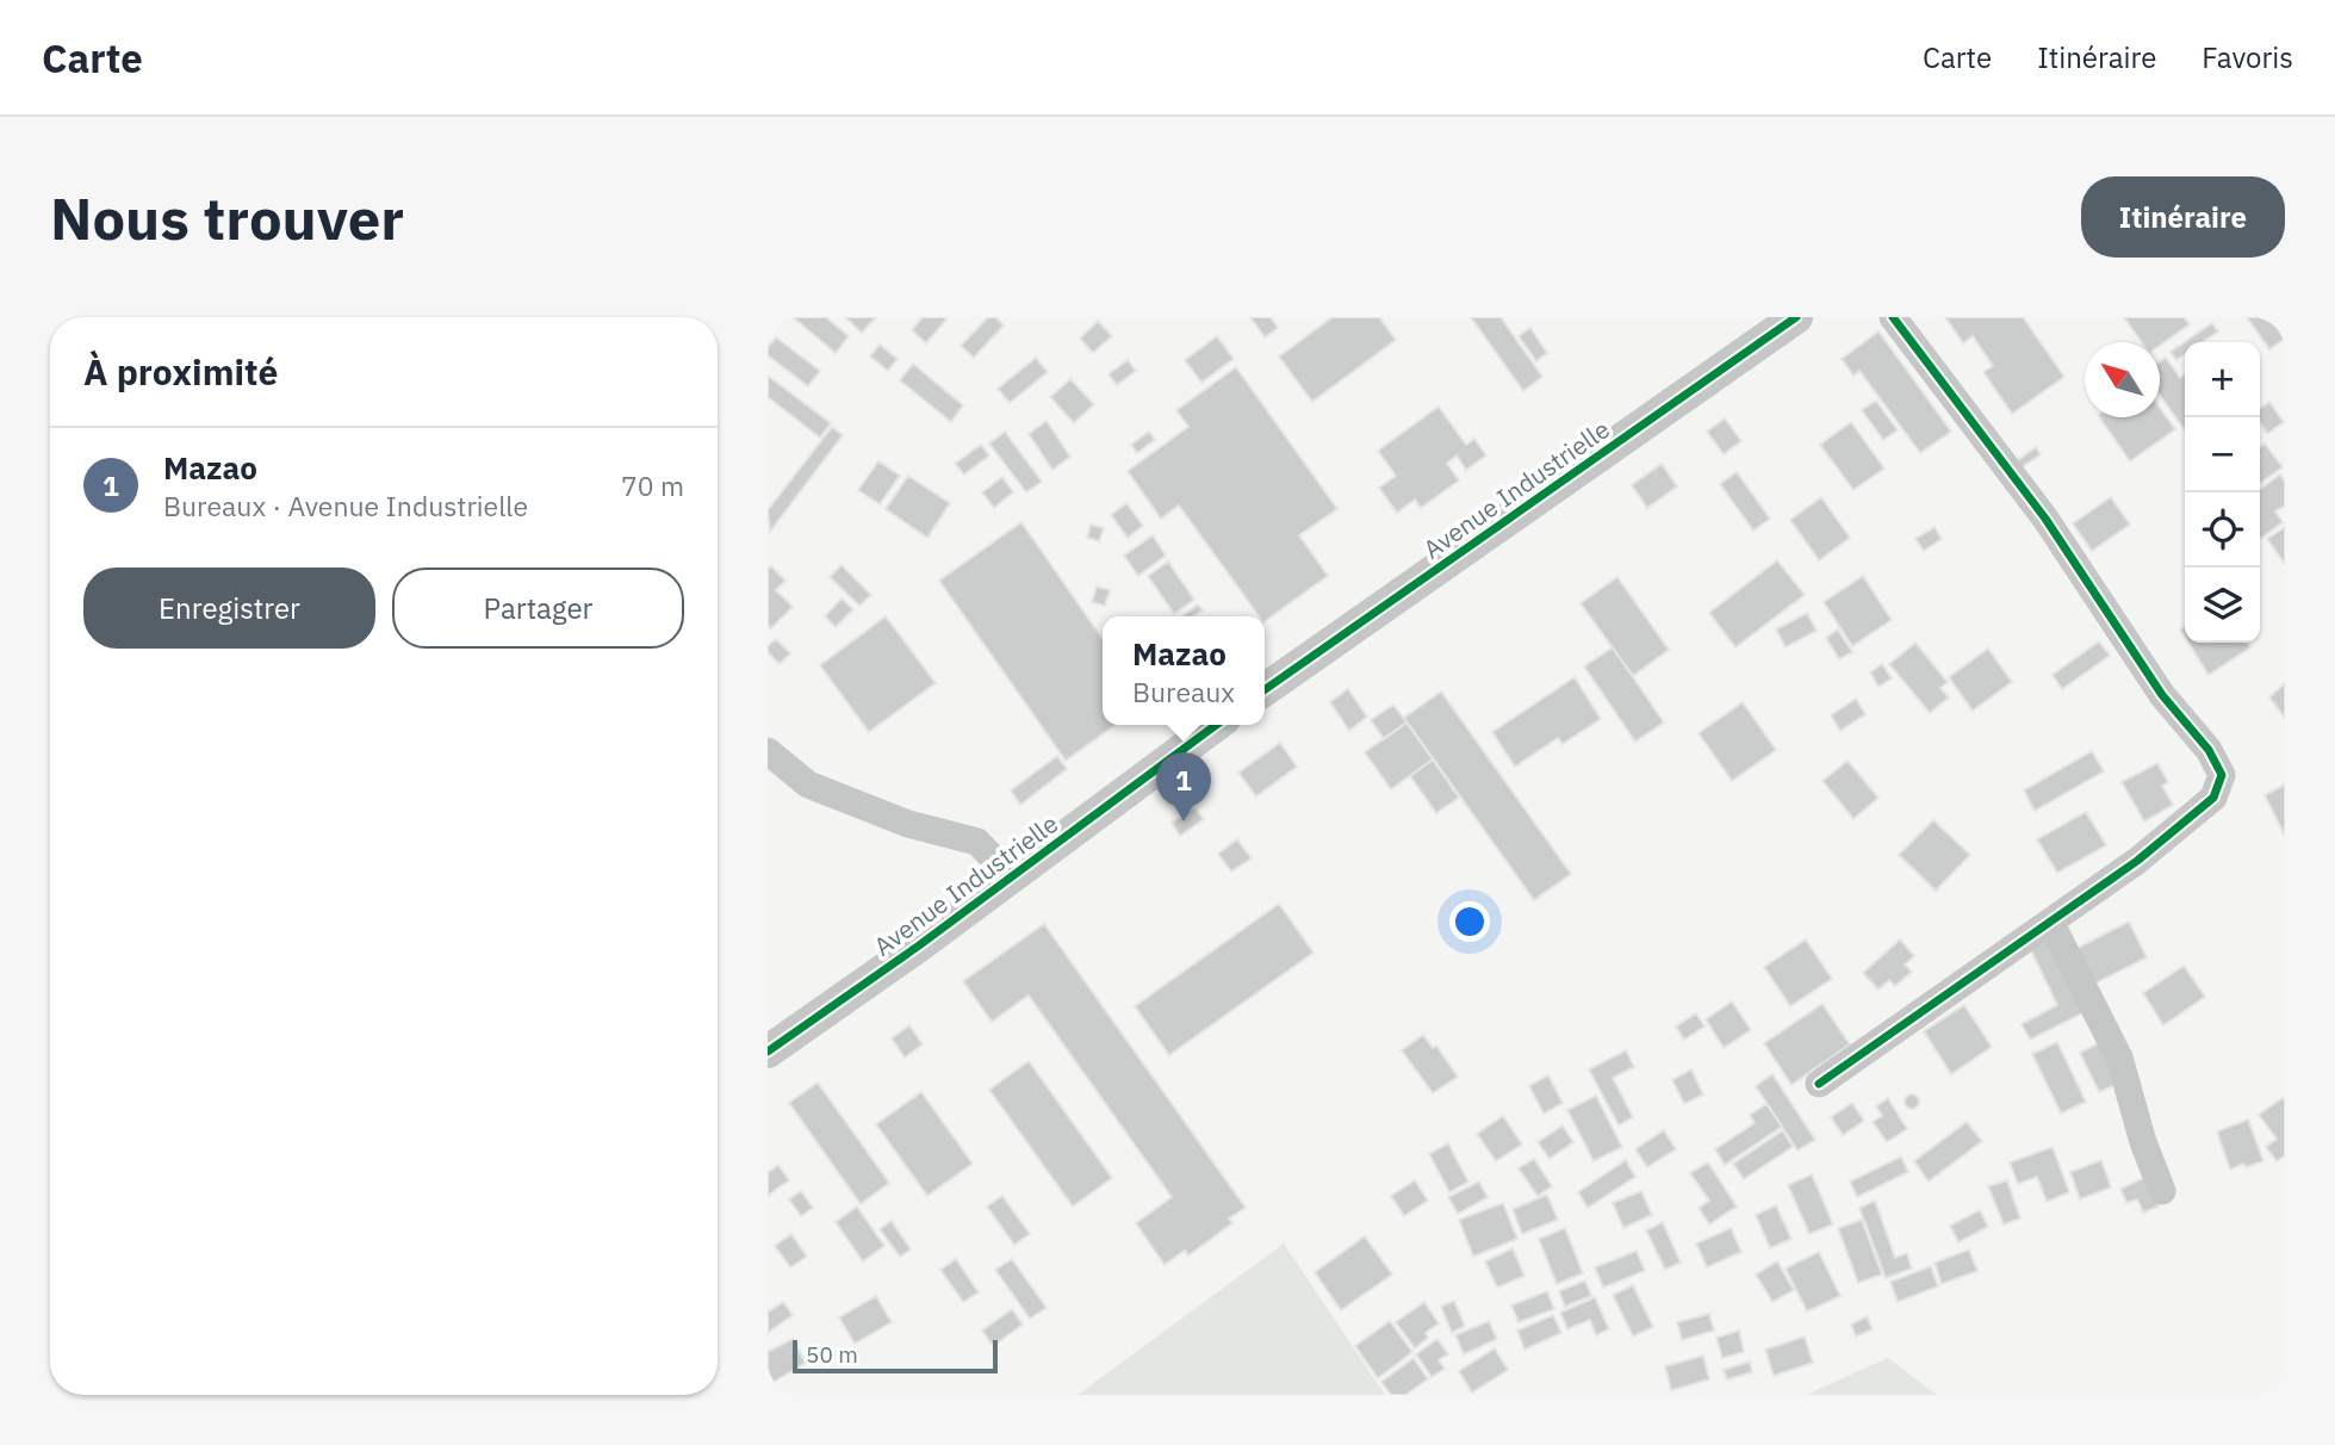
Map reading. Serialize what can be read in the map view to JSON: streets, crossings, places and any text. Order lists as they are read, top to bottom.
{
  "streets": {
    "street": ["Avenue Industrielle"]
  },
  "scale_bar": "50 m",
  "north": "top left",
  "page": {
    "header": "Carte",
    "nav": ["Carte", "Itinéraire", "Favoris"],
    "buttons": [
      "Itinéraire",
      ["Enregistrer", "Partager"]
    ],
    "title": "Nous trouver",
    "heading": "À proximité",
    "map_buttons": ["+", "−"],
    "list": [
      {
        "mark": "1",
        "name": "Mazao",
        "note": "Bureaux · Avenue Industrielle",
        "value": "70 m"
      }
    ],
    "popup": ["Mazao", "Bureaux"],
    "pins": "1",
    "scale": "50 m"
  }
}
